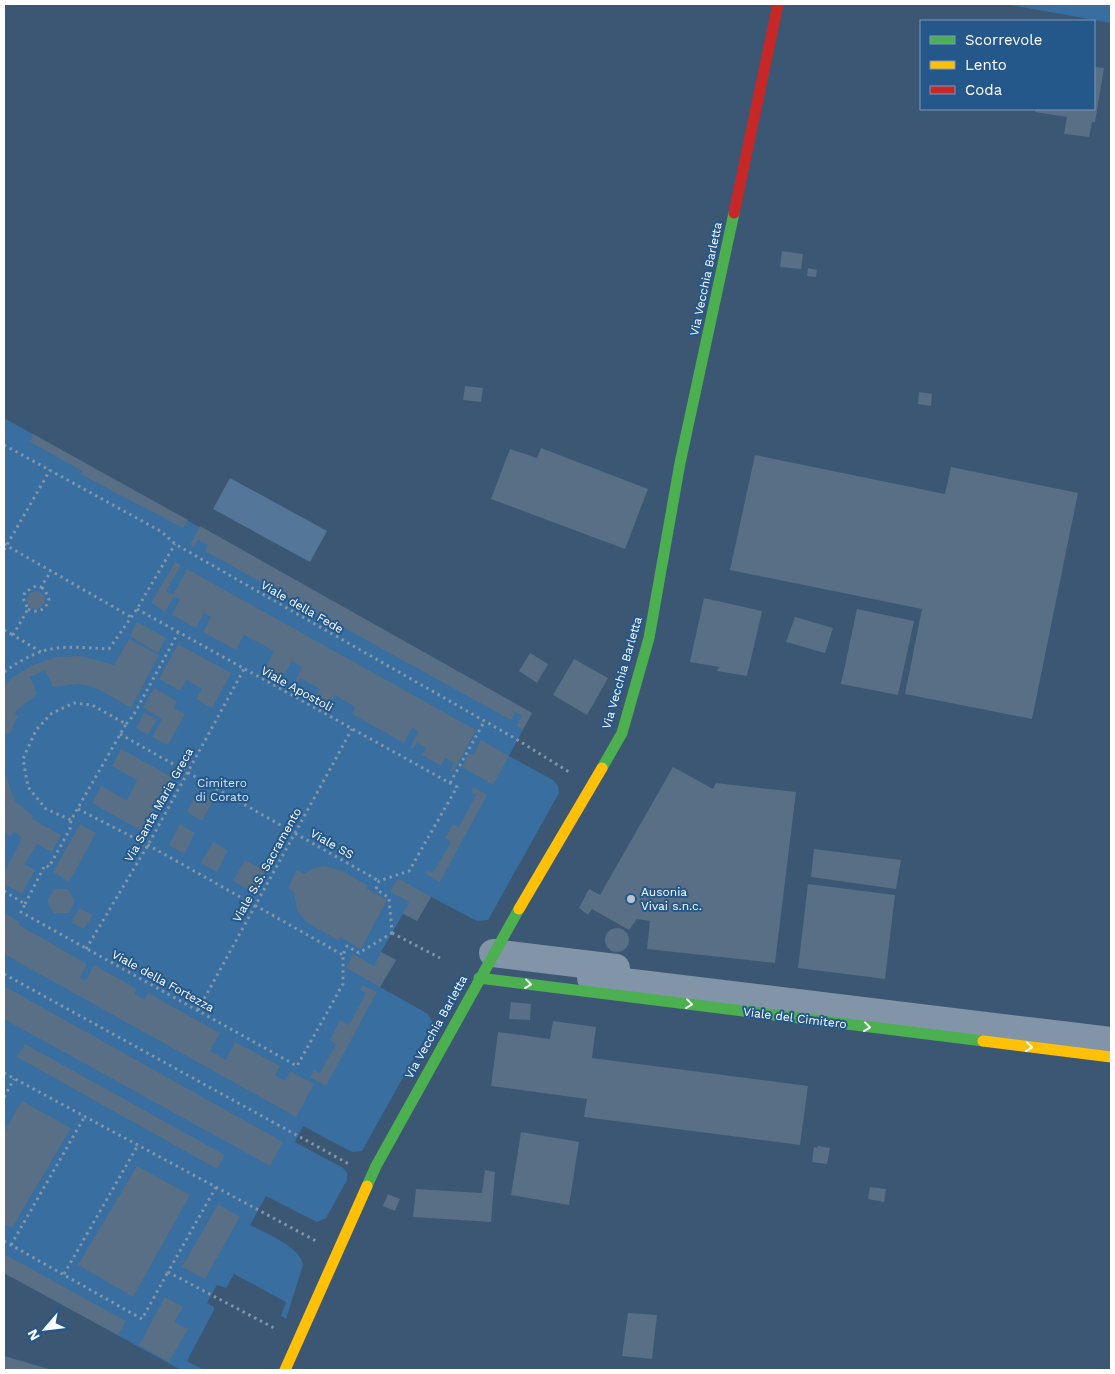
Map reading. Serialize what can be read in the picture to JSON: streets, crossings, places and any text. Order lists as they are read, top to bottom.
{
  "streets": {
    "street": ["Via Vecchia Barletta", "Viale del Cimitero"],
    "path": [
      "Viale della Fede",
      "Viale Apostoli",
      "Via Santa Maria Greca",
      "Viale SS",
      "Viale S.S. Sacramento",
      "Viale della Fortezza"
    ]
  },
  "crossings": [
    ["Via Vecchia Barletta", "Viale della Fede"],
    ["Via Vecchia Barletta", "Viale del Cimitero"],
    ["Viale Apostoli", "Via Santa Maria Greca"],
    ["Viale Apostoli", "Viale S.S. Sacramento"],
    ["Via Santa Maria Greca", "Viale SS"],
    ["Via Santa Maria Greca", "Viale della Fortezza"],
    ["Viale SS", "Viale S.S. Sacramento"],
    ["Viale S.S. Sacramento", "Viale della Fortezza"]
  ],
  "parks": ["Cimitero di Corato"],
  "places": ["Ausonia Vivai s.n.c."],
  "legend": ["Scorrevole", "Lento", "Coda"],
  "north": "bottom left"
}
